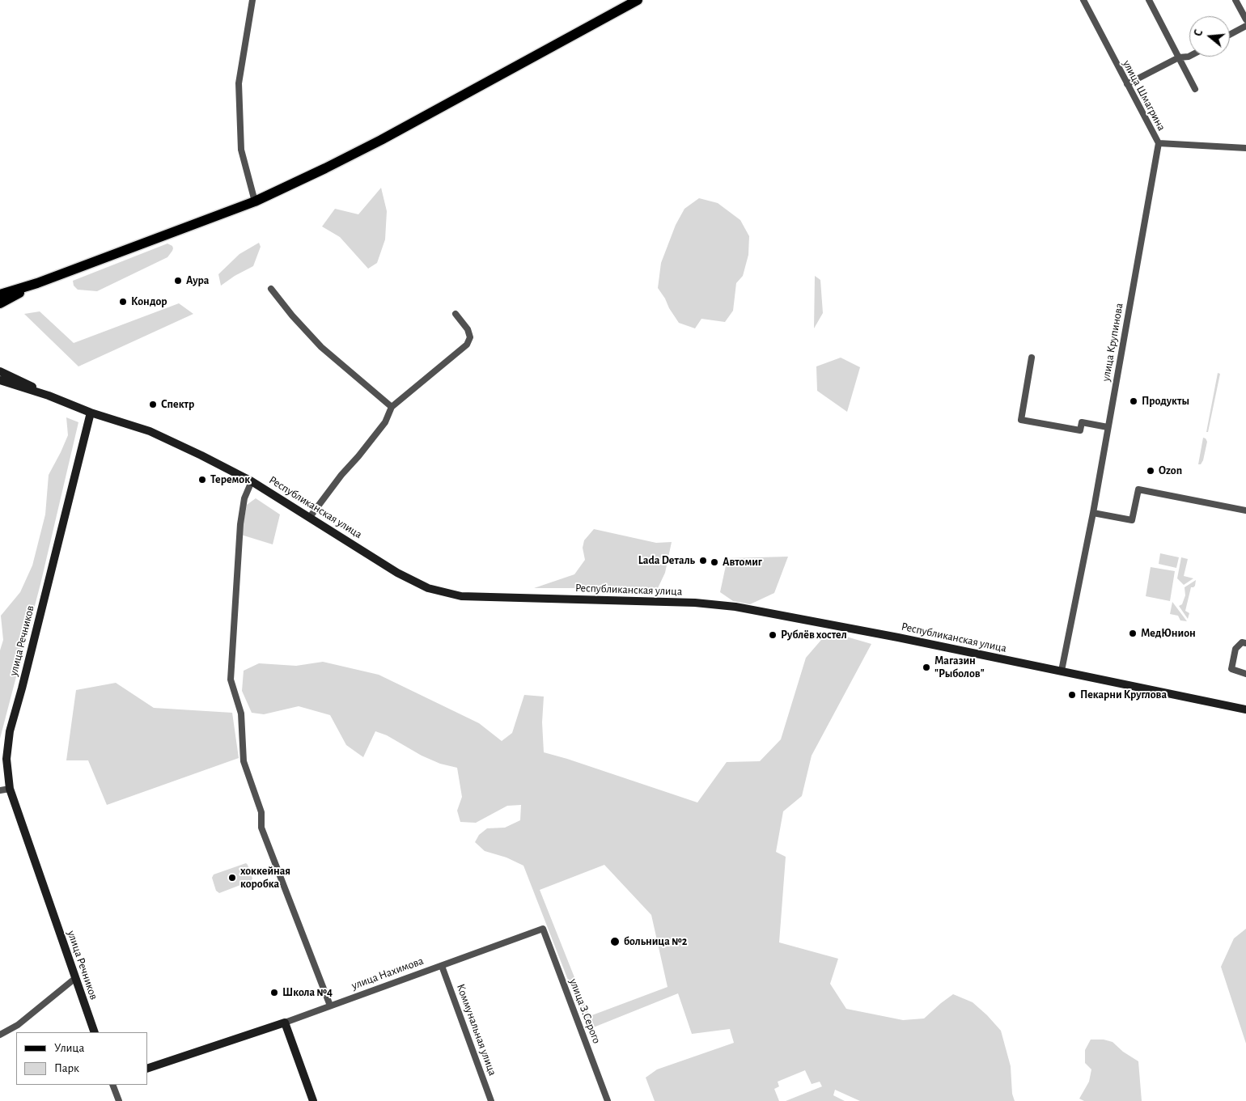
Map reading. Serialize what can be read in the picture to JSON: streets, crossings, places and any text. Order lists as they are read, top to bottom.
{
  "streets": {
    "street": [
      "улица Шмагрина",
      "улица Крупинова",
      "Республиканская улица",
      "улица Речников",
      "улица Нахимова",
      "улица З.Серого",
      "Коммунальная улица"
    ]
  },
  "crossings": [
    ["улица Шмагрина", "улица Крупинова"],
    ["улица Крупинова", "Республиканская улица"],
    ["Республиканская улица", "улица Речников"],
    ["улица Нахимова", "улица З.Серого"],
    ["улица Нахимова", "Коммунальная улица"]
  ],
  "places": [
    "Аура",
    "Кондор",
    "Продукты",
    "Спектр",
    "Ozon",
    "Теремок",
    "Lada Dеталь",
    "Автомиг",
    "МедЮнион",
    "Рублёв хостел",
    "Магазин \"Рыболов\"",
    "Пекарни Круглова",
    "хоккейная коробка",
    "больница №2",
    "Школа №4"
  ],
  "legend": ["Улица", "Парк"],
  "north": "left"
}
